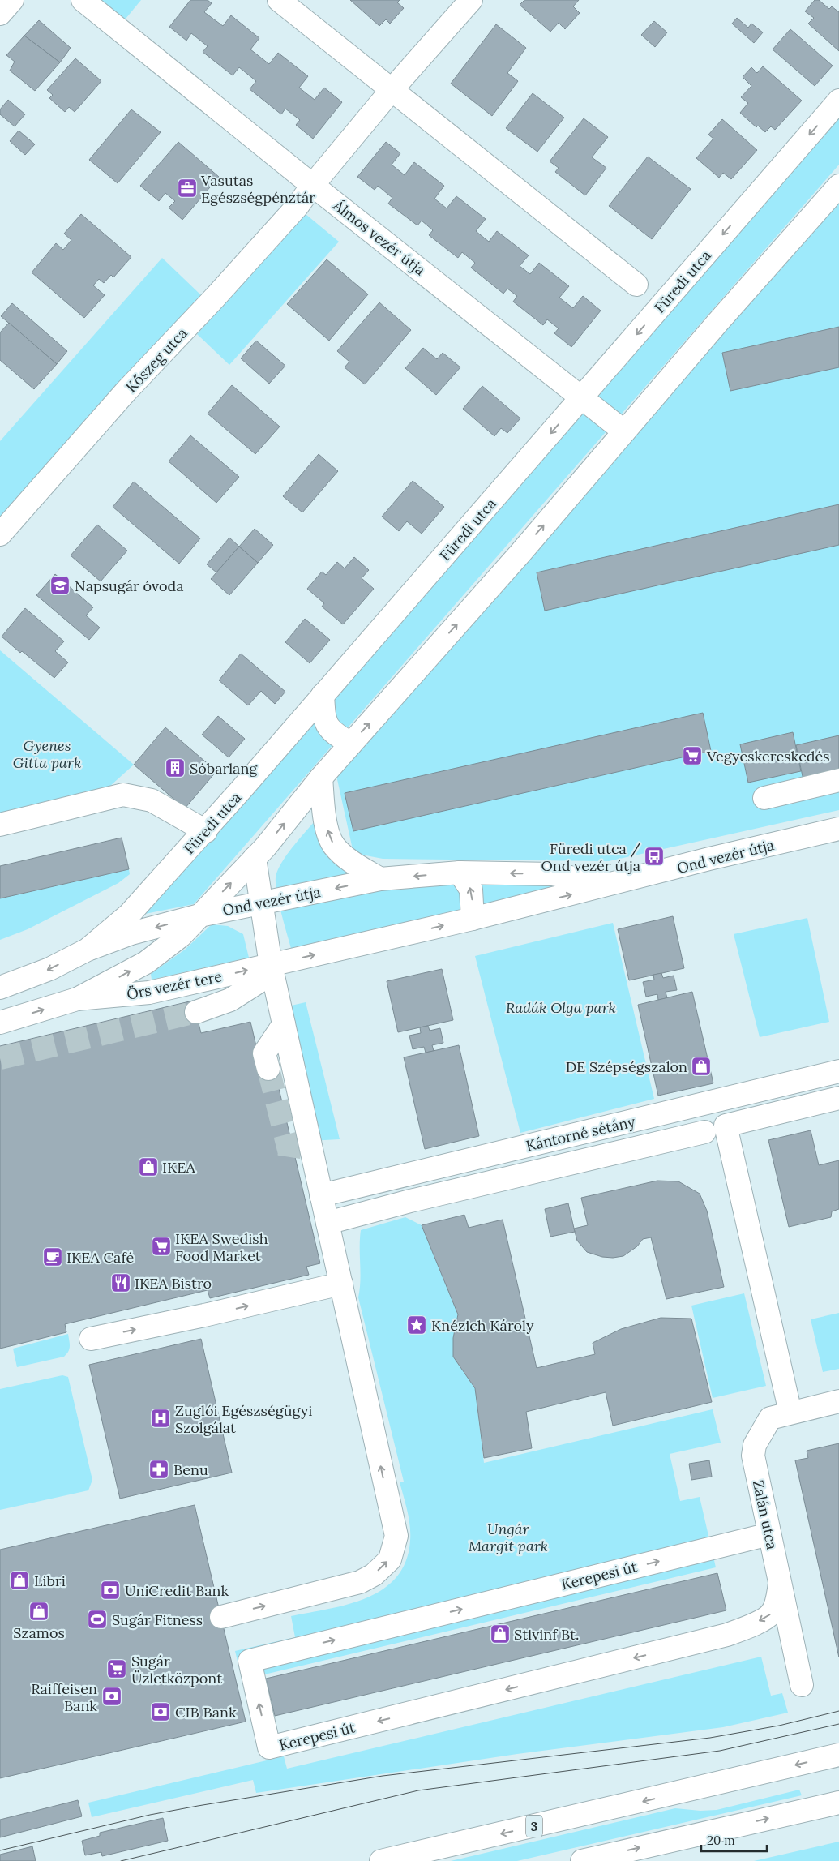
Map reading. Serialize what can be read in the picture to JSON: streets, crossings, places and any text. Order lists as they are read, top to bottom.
{
  "streets": {
    "street": [
      "Álmos vezér útja",
      "Füredi utca",
      "Kőszeg utca",
      "Ond vezér útja",
      "Örs vezér tere",
      "Kántorné sétány",
      "Zalán utca",
      "Kerepesi út",
      "3"
    ]
  },
  "crossings": [
    ["Álmos vezér útja", "Füredi utca"],
    ["Álmos vezér útja", "Kőszeg utca"],
    ["Füredi utca", "Ond vezér útja"],
    ["Ond vezér útja", "Örs vezér tere"],
    ["Zalán utca", "Kerepesi út"]
  ],
  "parks": ["Gyenes Gitta park", "Radák Olga park", "Ungár Margit park"],
  "places": {
    "office": ["Vasutas Egészségpénztár"],
    "school or university": ["Napsugár óvoda"],
    "supermarket": ["Vegyeskereskedés", "IKEA Swedish Food Market", "Sugár Üzletközpont"],
    "building": ["Sóbarlang"],
    "bus stop": ["Füredi utca / Ond vezér útja"],
    "shop": [
      "DE Szépségszalon",
      "IKEA",
      "Libri",
      "Szamos",
      "Stivinf Bt."
    ],
    "cafe": ["IKEA Café"],
    "restaurant": ["IKEA Bistro"],
    "place": ["Knézich Károly"],
    "hospital": ["Zuglói Egészségügyi Szolgálat"],
    "pharmacy": ["Benu"],
    "bank": ["UniCredit Bank", "Raiffeisen Bank", "CIB Bank"],
    "sports": ["Sugár Fitness"]
  },
  "scale_bar": "20 m"
}
